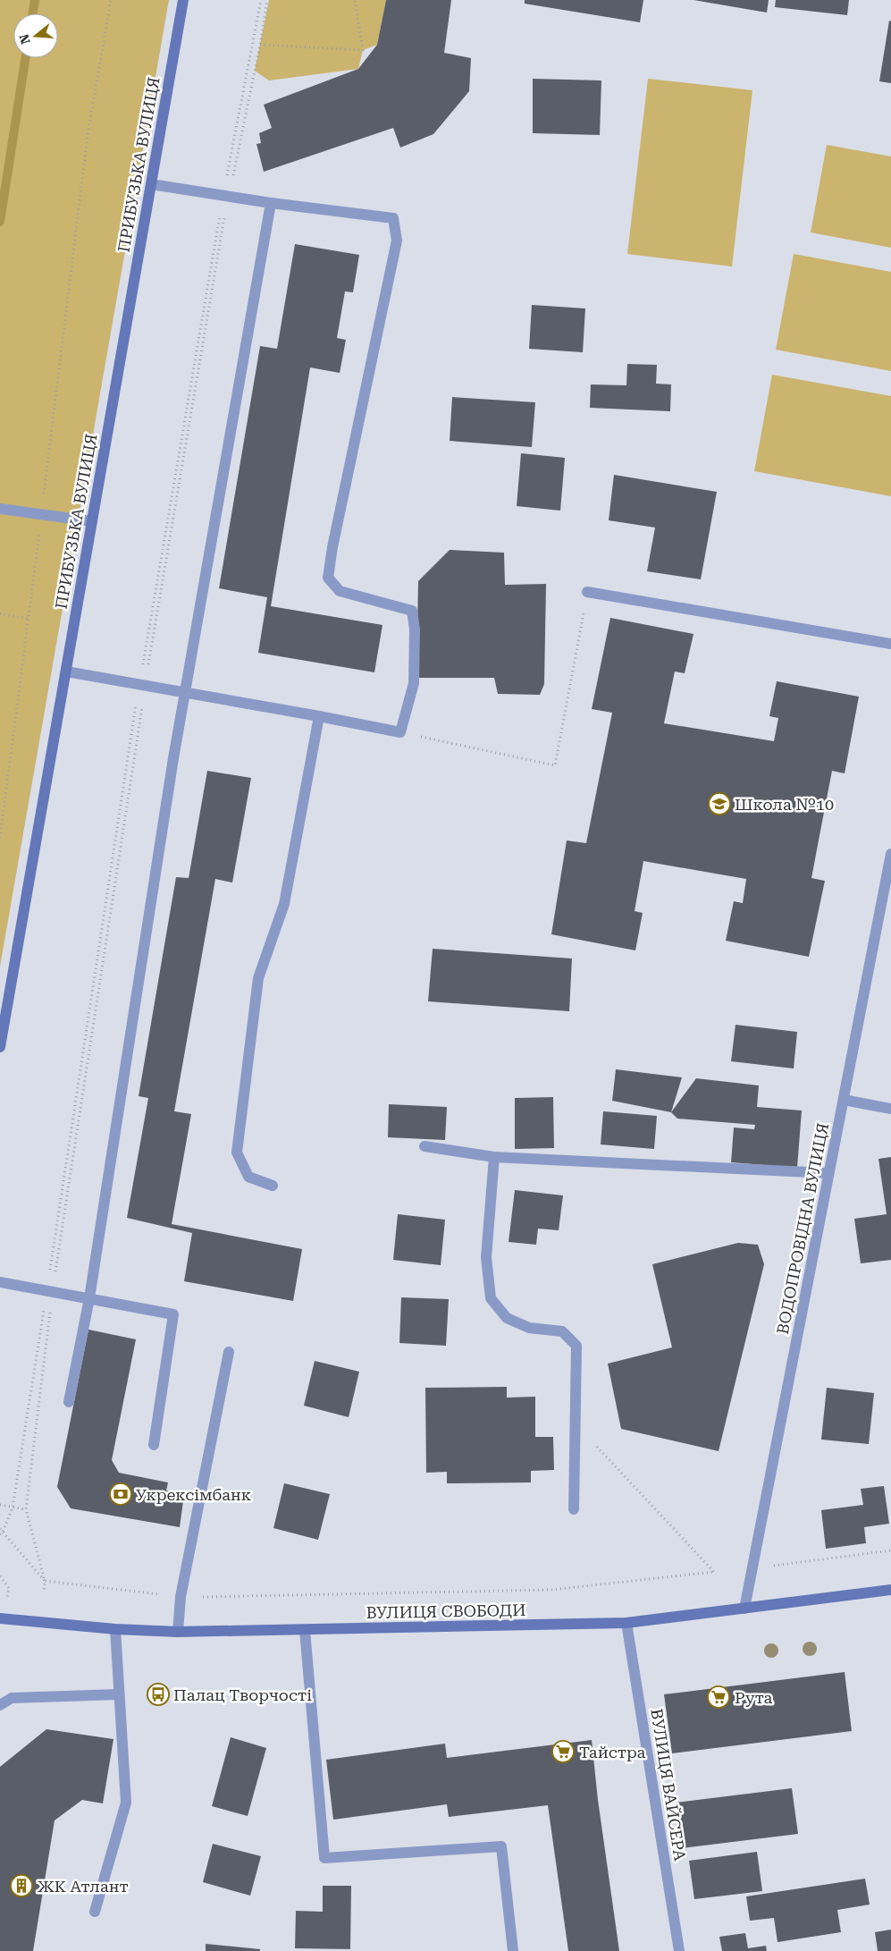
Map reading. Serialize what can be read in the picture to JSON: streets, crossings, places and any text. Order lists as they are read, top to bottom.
{
  "streets": {
    "street": [
      "ПРИБУЗЬКА ВУЛИЦЯ",
      "ВОДОПРОВІДНА ВУЛИЦЯ",
      "ВУЛИЦЯ СВОБОДИ",
      "ВУЛИЦЯ ВАЙСЕРА"
    ]
  },
  "crossings": [
    ["ВОДОПРОВІДНА ВУЛИЦЯ", "ВУЛИЦЯ СВОБОДИ"],
    ["ВУЛИЦЯ СВОБОДИ", "ВУЛИЦЯ ВАЙСЕРА"]
  ],
  "places": {
    "school or university": ["Школа №10"],
    "bank": ["Укрексімбанк"],
    "bus stop": ["Палац Творчості"],
    "supermarket": ["Рута", "Тайстра"],
    "building": ["ЖК Атлант"]
  },
  "north": "left"
}
